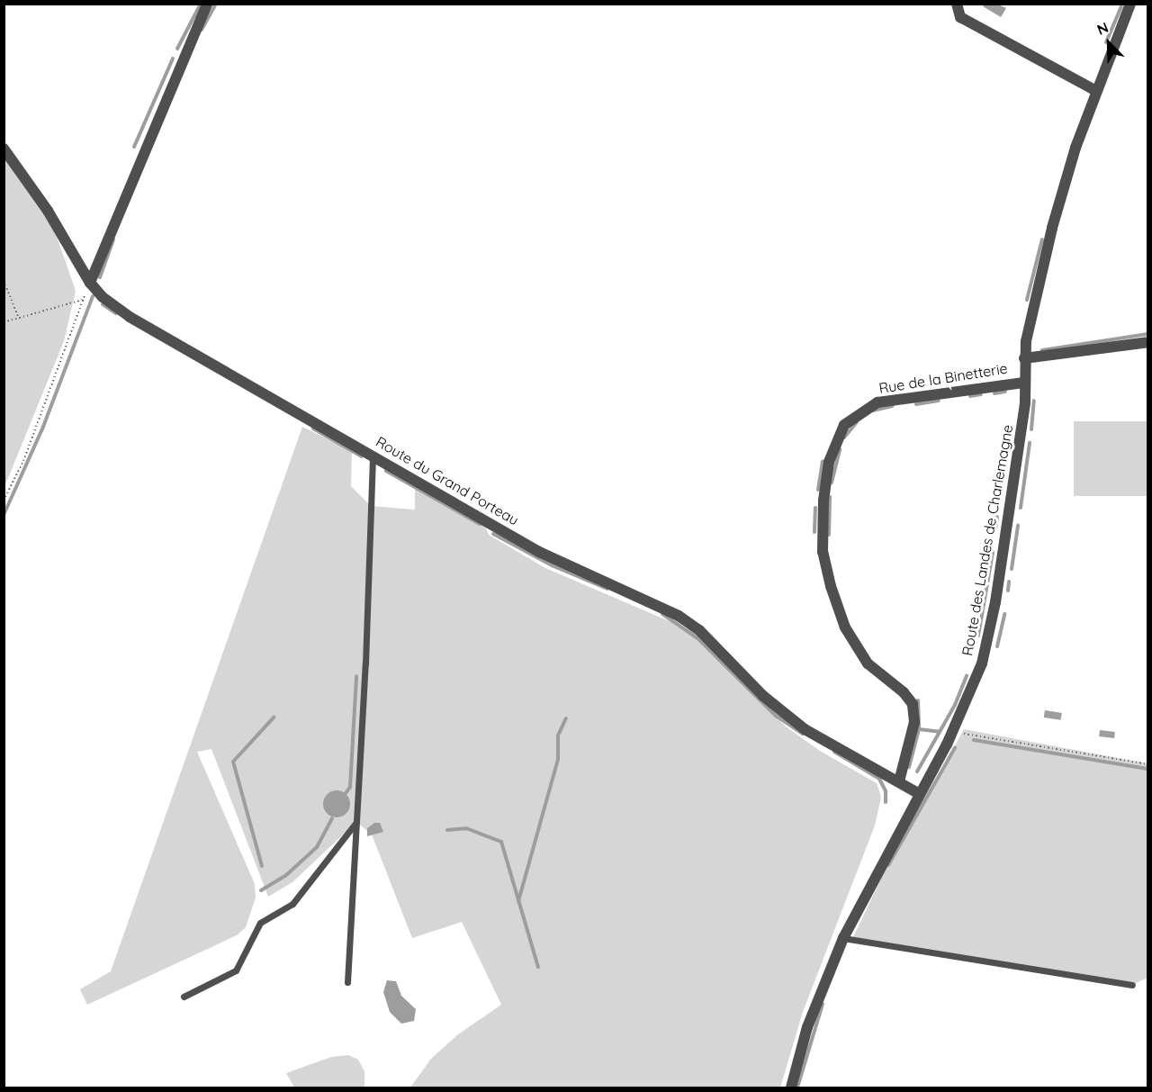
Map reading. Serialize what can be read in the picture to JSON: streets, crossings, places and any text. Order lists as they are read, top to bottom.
{
  "streets": {
    "street": ["Rue de la Binetterie", "Route du Grand Porteau", "Route des Landes de Charlemagne"]
  },
  "crossings": [
    ["Rue de la Binetterie", "Route du Grand Porteau"],
    ["Rue de la Binetterie", "Route des Landes de Charlemagne"],
    ["Route du Grand Porteau", "Route des Landes de Charlemagne"]
  ],
  "north": "top left"
}
